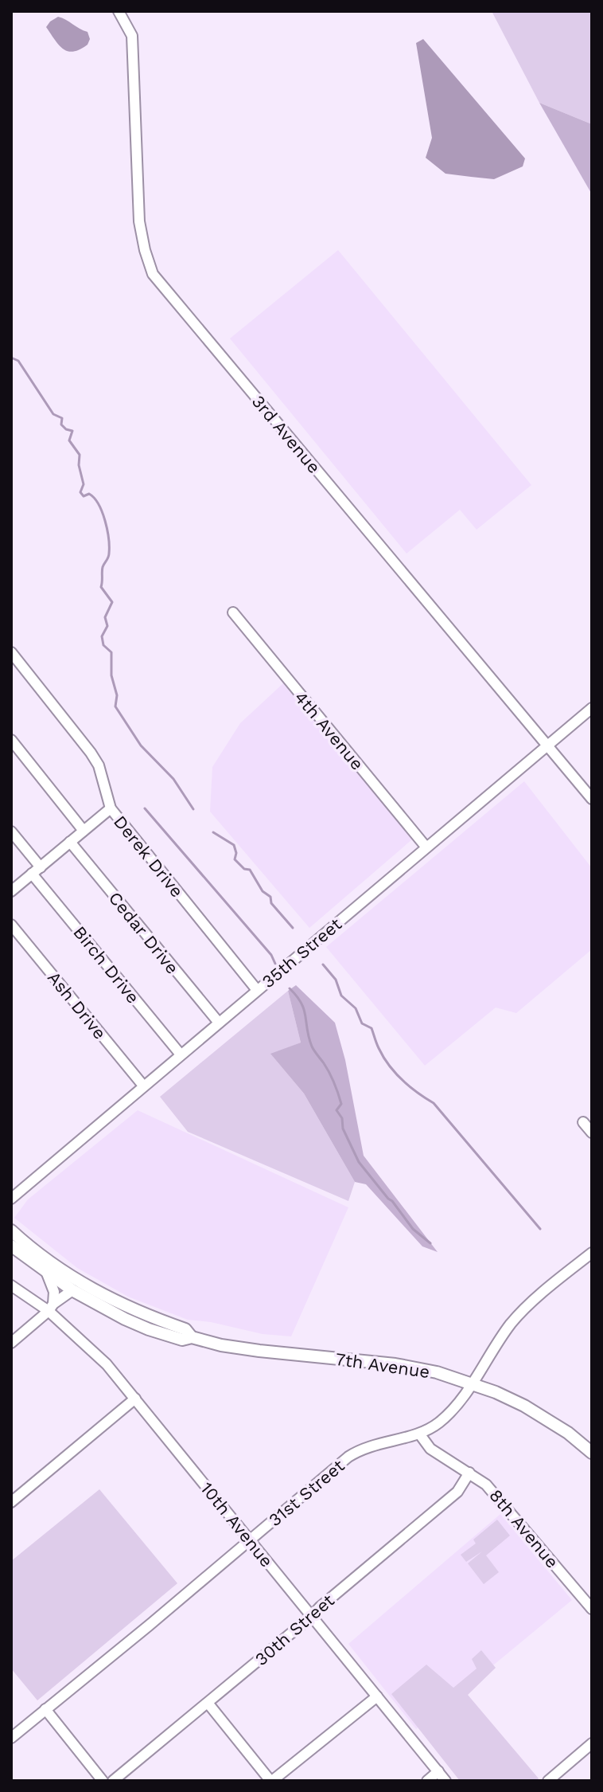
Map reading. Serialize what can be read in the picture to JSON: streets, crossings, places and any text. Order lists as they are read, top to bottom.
{
  "streets": {
    "main road": ["7th Avenue"],
    "street": [
      "3rd Avenue",
      "4th Avenue",
      "Derek Drive",
      "Cedar Drive",
      "35th Street",
      "Birch Drive",
      "Ash Drive",
      "31st Street",
      "10th Avenue",
      "8th Avenue",
      "30th Street"
    ]
  },
  "crossings": [
    ["3rd Avenue", "35th Street"],
    ["4th Avenue", "35th Street"],
    ["Derek Drive", "35th Street"],
    ["Cedar Drive", "35th Street"],
    ["35th Street", "Birch Drive"],
    ["35th Street", "Ash Drive"],
    ["7th Avenue", "31st Street"],
    ["31st Street", "10th Avenue"],
    ["31st Street", "8th Avenue"],
    ["10th Avenue", "30th Street"],
    ["8th Avenue", "30th Street"]
  ]
}
